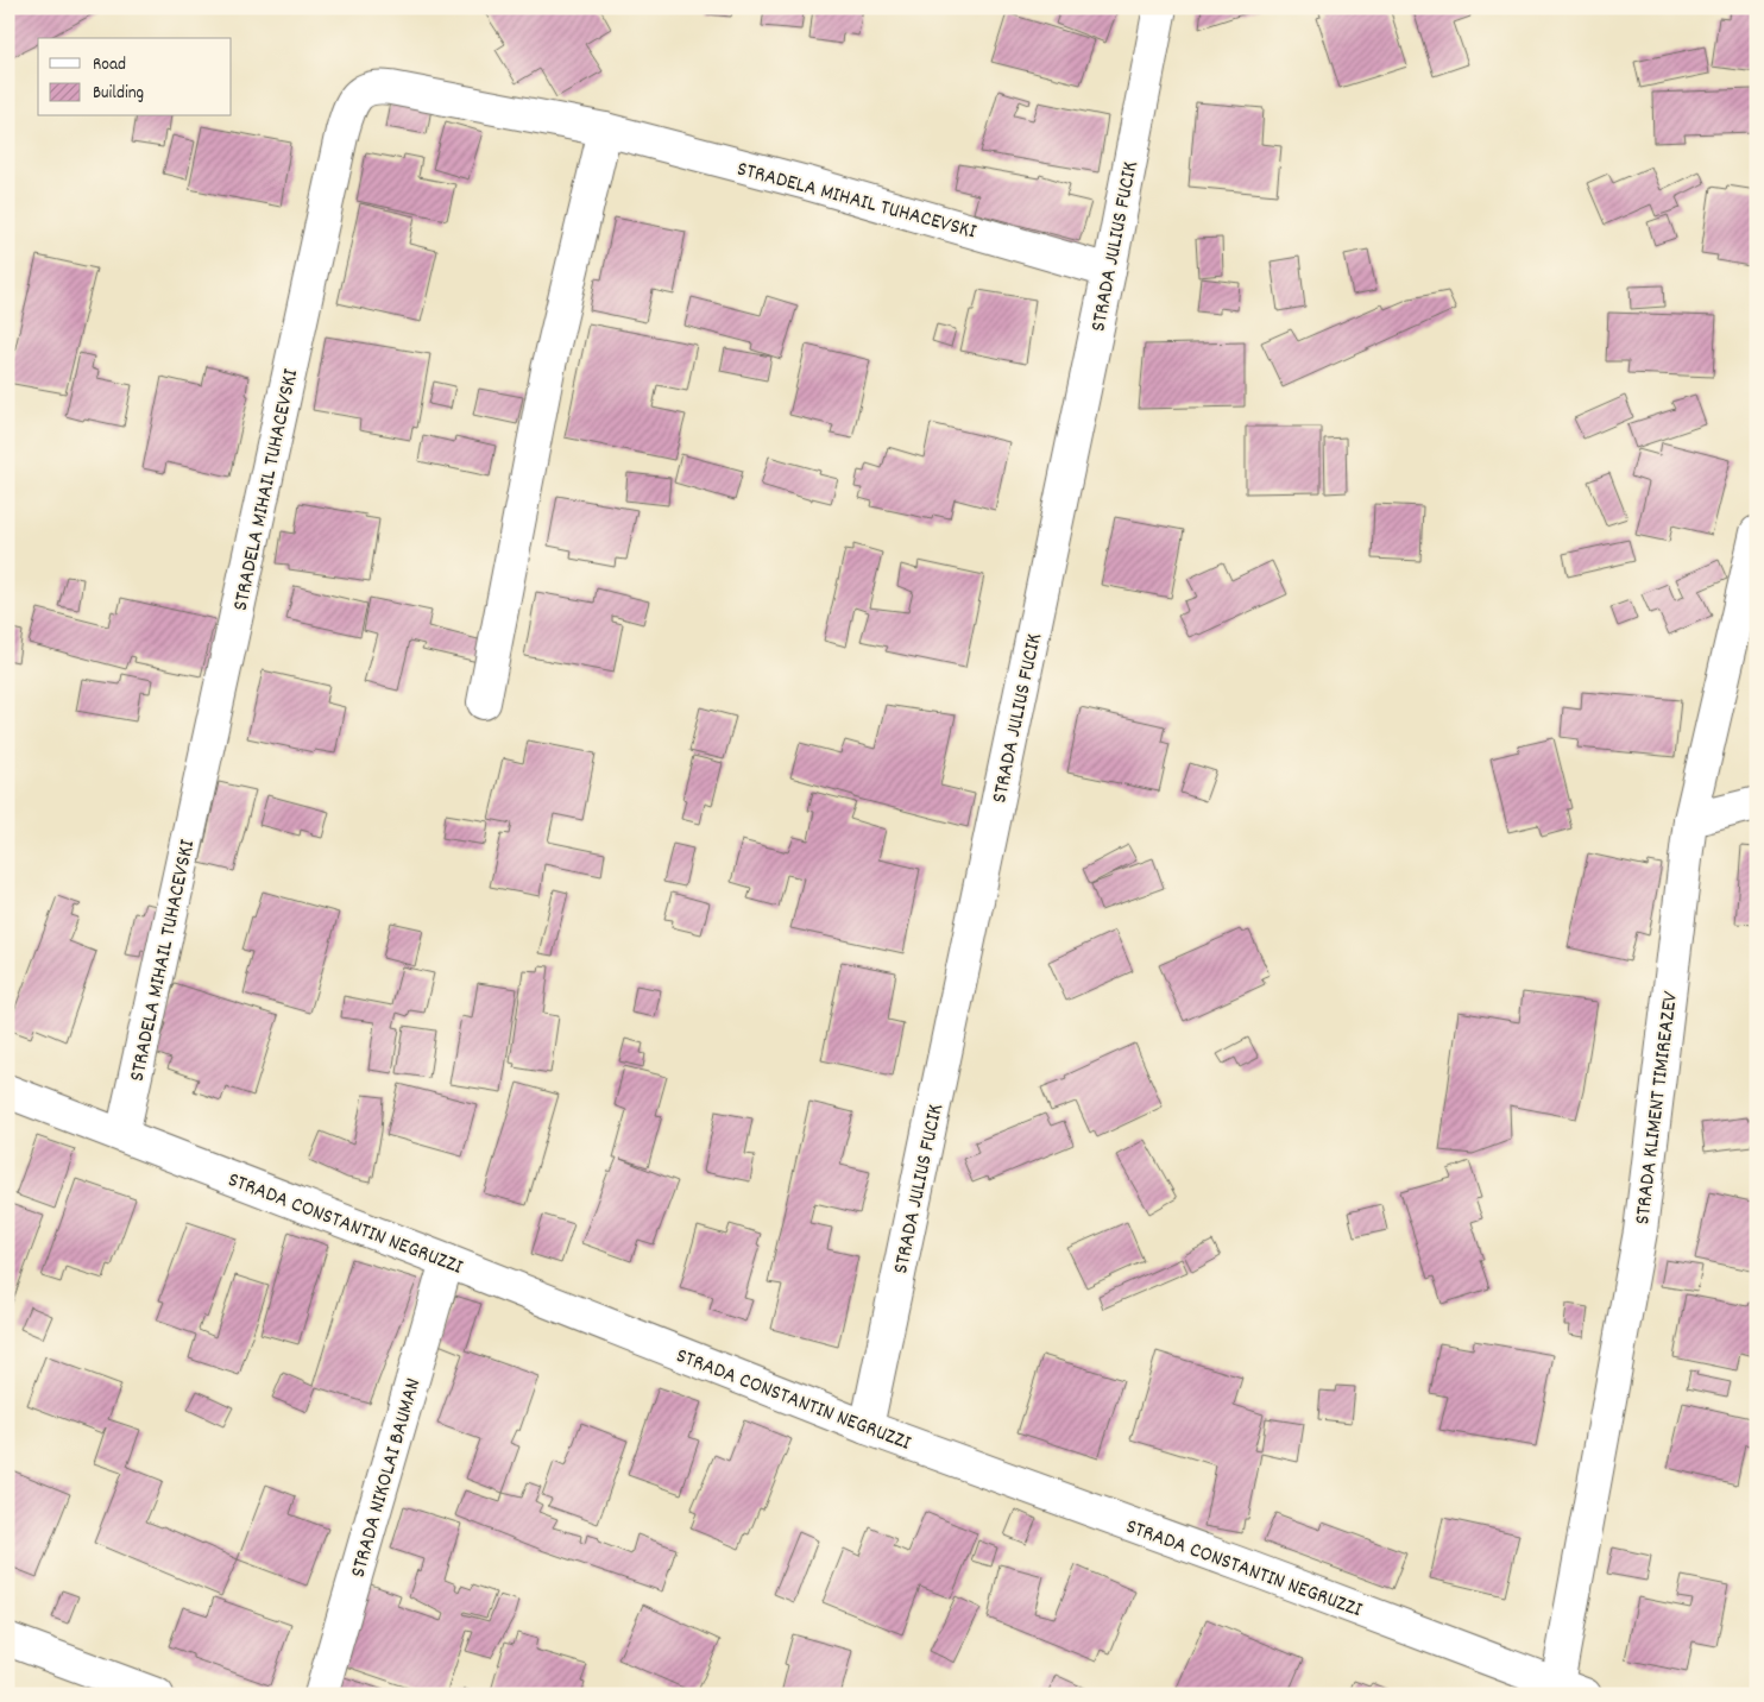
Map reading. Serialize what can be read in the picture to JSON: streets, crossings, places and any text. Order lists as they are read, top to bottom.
{
  "streets": {
    "street": [
      "STRADELA MIHAIL TUHACEVSKI",
      "STRADA JULIUS FUCIK",
      "STRADA KLIMENT TIMIREAZEV",
      "STRADA CONSTANTIN NEGRUZZI",
      "STRADA NIKOLAI BAUMAN"
    ]
  },
  "crossings": [
    ["STRADELA MIHAIL TUHACEVSKI", "STRADA JULIUS FUCIK"],
    ["STRADELA MIHAIL TUHACEVSKI", "STRADA CONSTANTIN NEGRUZZI"],
    ["STRADA JULIUS FUCIK", "STRADA CONSTANTIN NEGRUZZI"],
    ["STRADA KLIMENT TIMIREAZEV", "STRADA CONSTANTIN NEGRUZZI"],
    ["STRADA CONSTANTIN NEGRUZZI", "STRADA NIKOLAI BAUMAN"]
  ],
  "legend": ["Road", "Building"]
}
